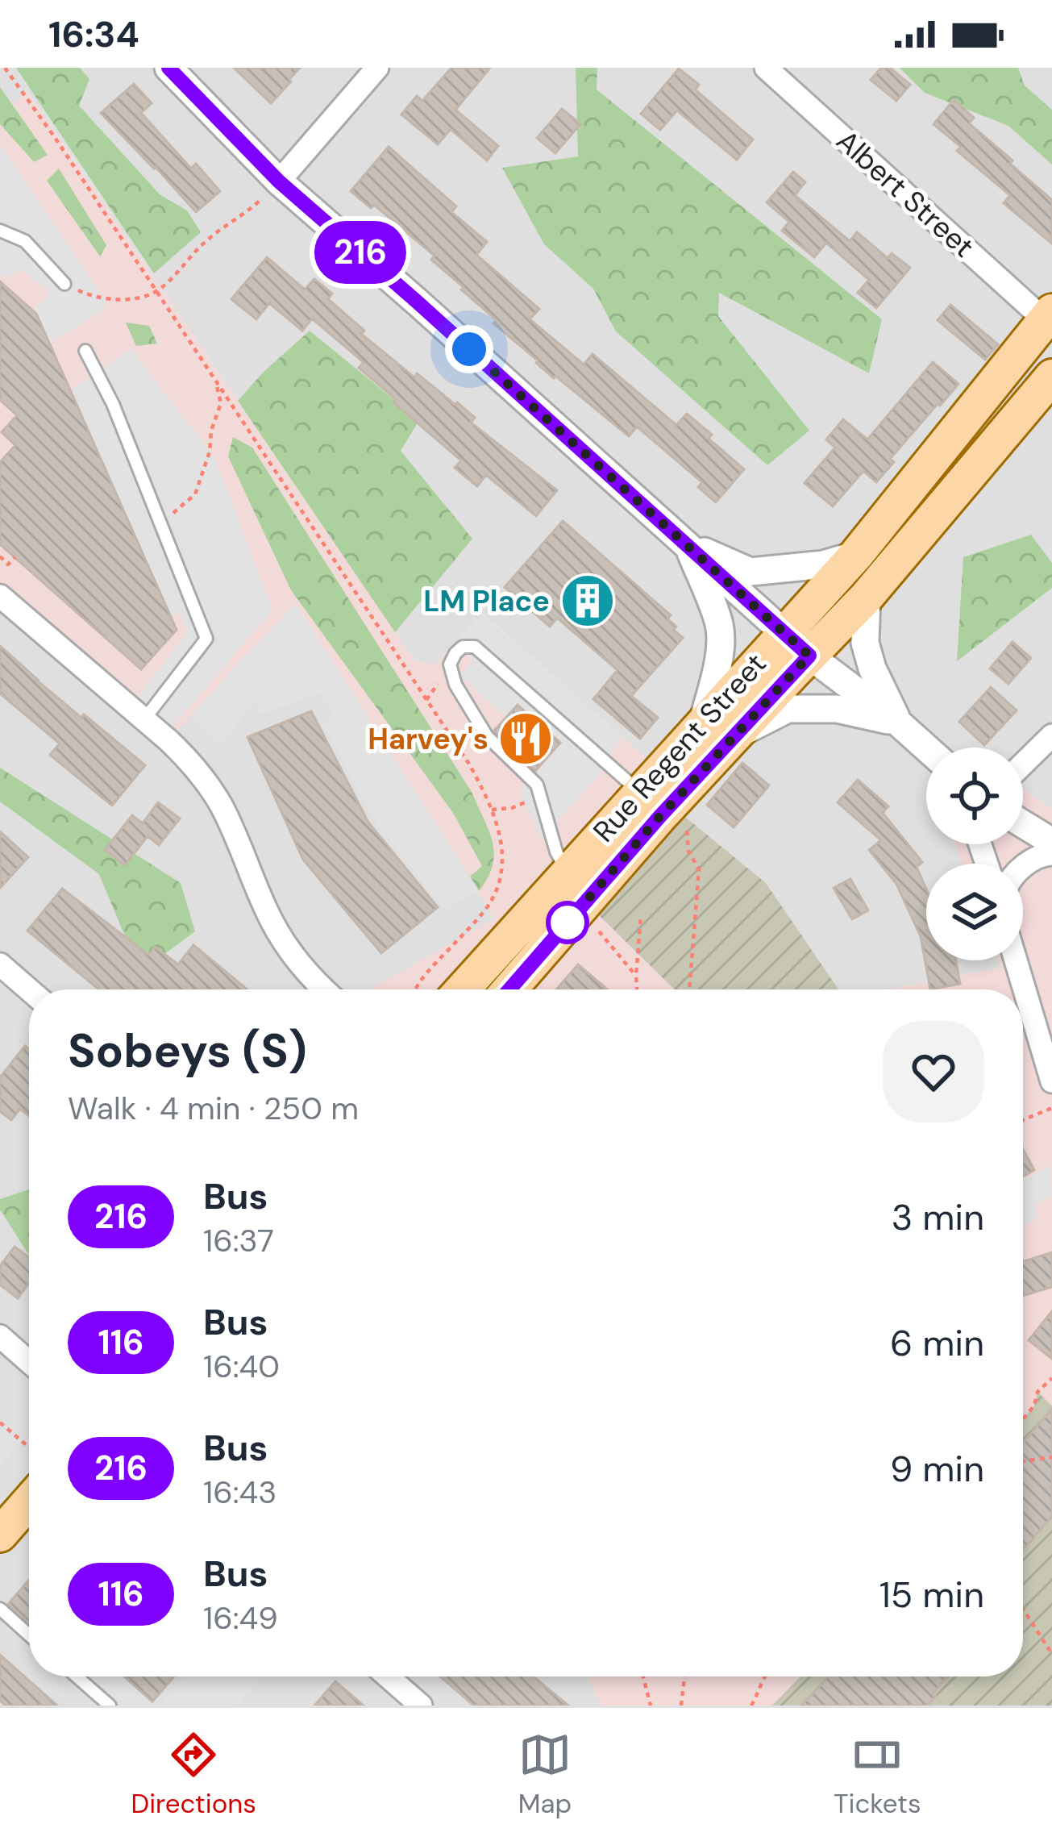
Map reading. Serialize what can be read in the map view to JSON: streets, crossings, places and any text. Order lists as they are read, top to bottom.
{
  "streets": {
    "main road": ["Rue Regent Street"],
    "street": ["Albert Street"]
  },
  "crossings": [
    ["Albert Street", "Rue Regent Street"]
  ],
  "places": {
    "building": ["LM Place"],
    "restaurant": ["Harvey's"]
  },
  "lines": ["bus line 216"],
  "page": {
    "status": "16:34",
    "on_map": "216",
    "heading": ["Sobeys (S)", "Walk · 4 min · 250 m"],
    "list": [
      {
        "mark": "216",
        "name": "Bus",
        "note": "16:37",
        "value": "3 min"
      },
      {
        "mark": "116",
        "name": "Bus",
        "note": "16:40",
        "value": "6 min"
      },
      {
        "mark": "216",
        "name": "Bus",
        "note": "16:43",
        "value": "9 min"
      },
      {
        "mark": "116",
        "name": "Bus",
        "note": "16:49",
        "value": "15 min"
      }
    ],
    "tabs": ["Directions", "Map", "Tickets"]
  }
}
